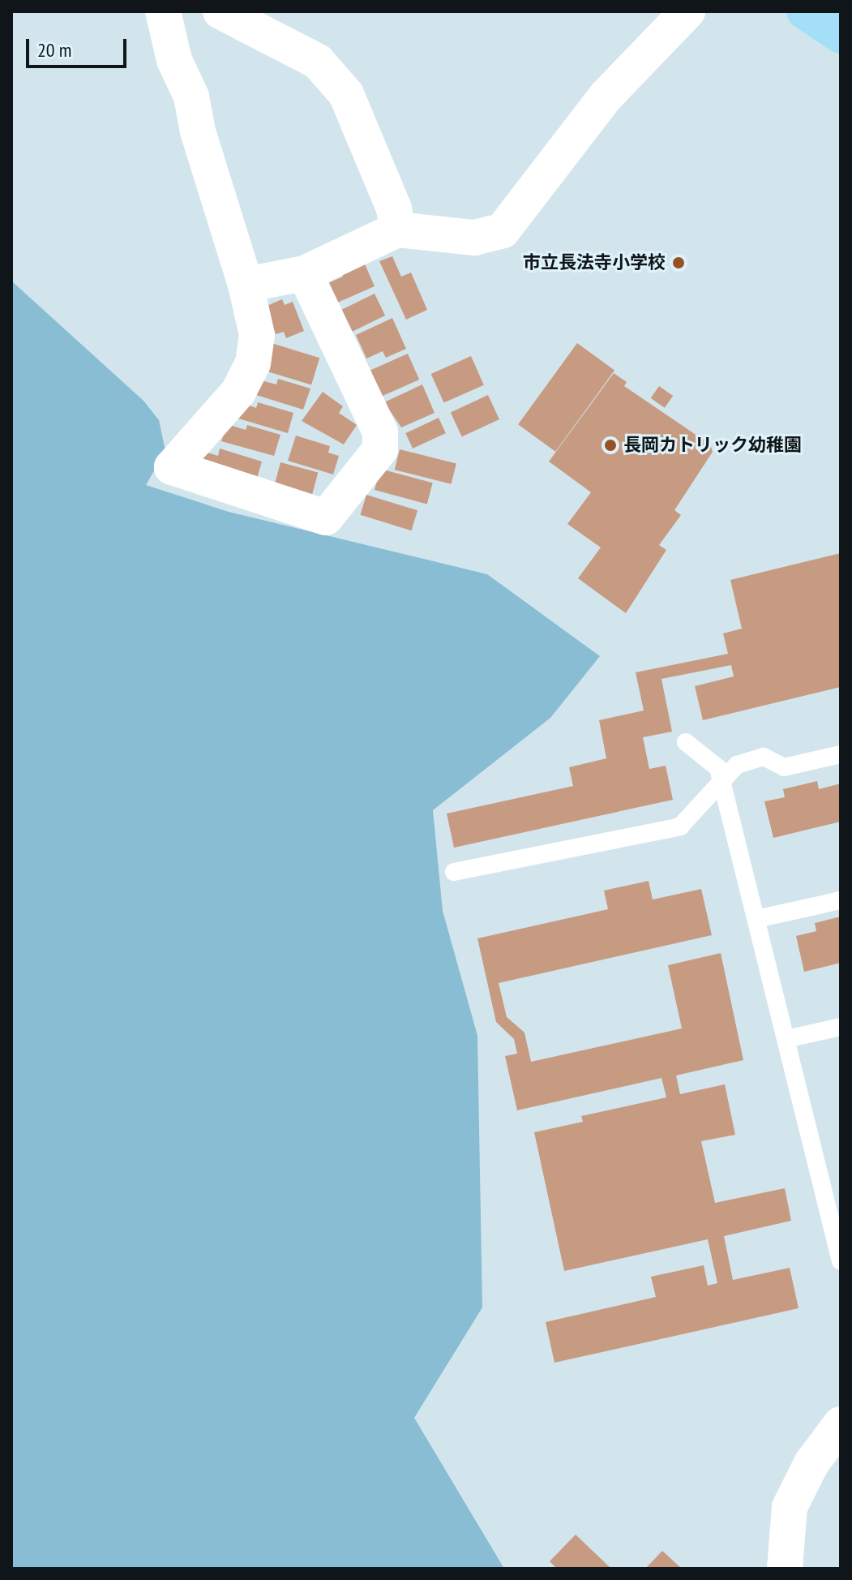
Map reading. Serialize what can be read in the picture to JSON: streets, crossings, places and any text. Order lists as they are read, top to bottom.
{
  "places": ["市立長法寺小学校", "長岡カトリック幼稚園"],
  "scale_bar": "20 m"
}
